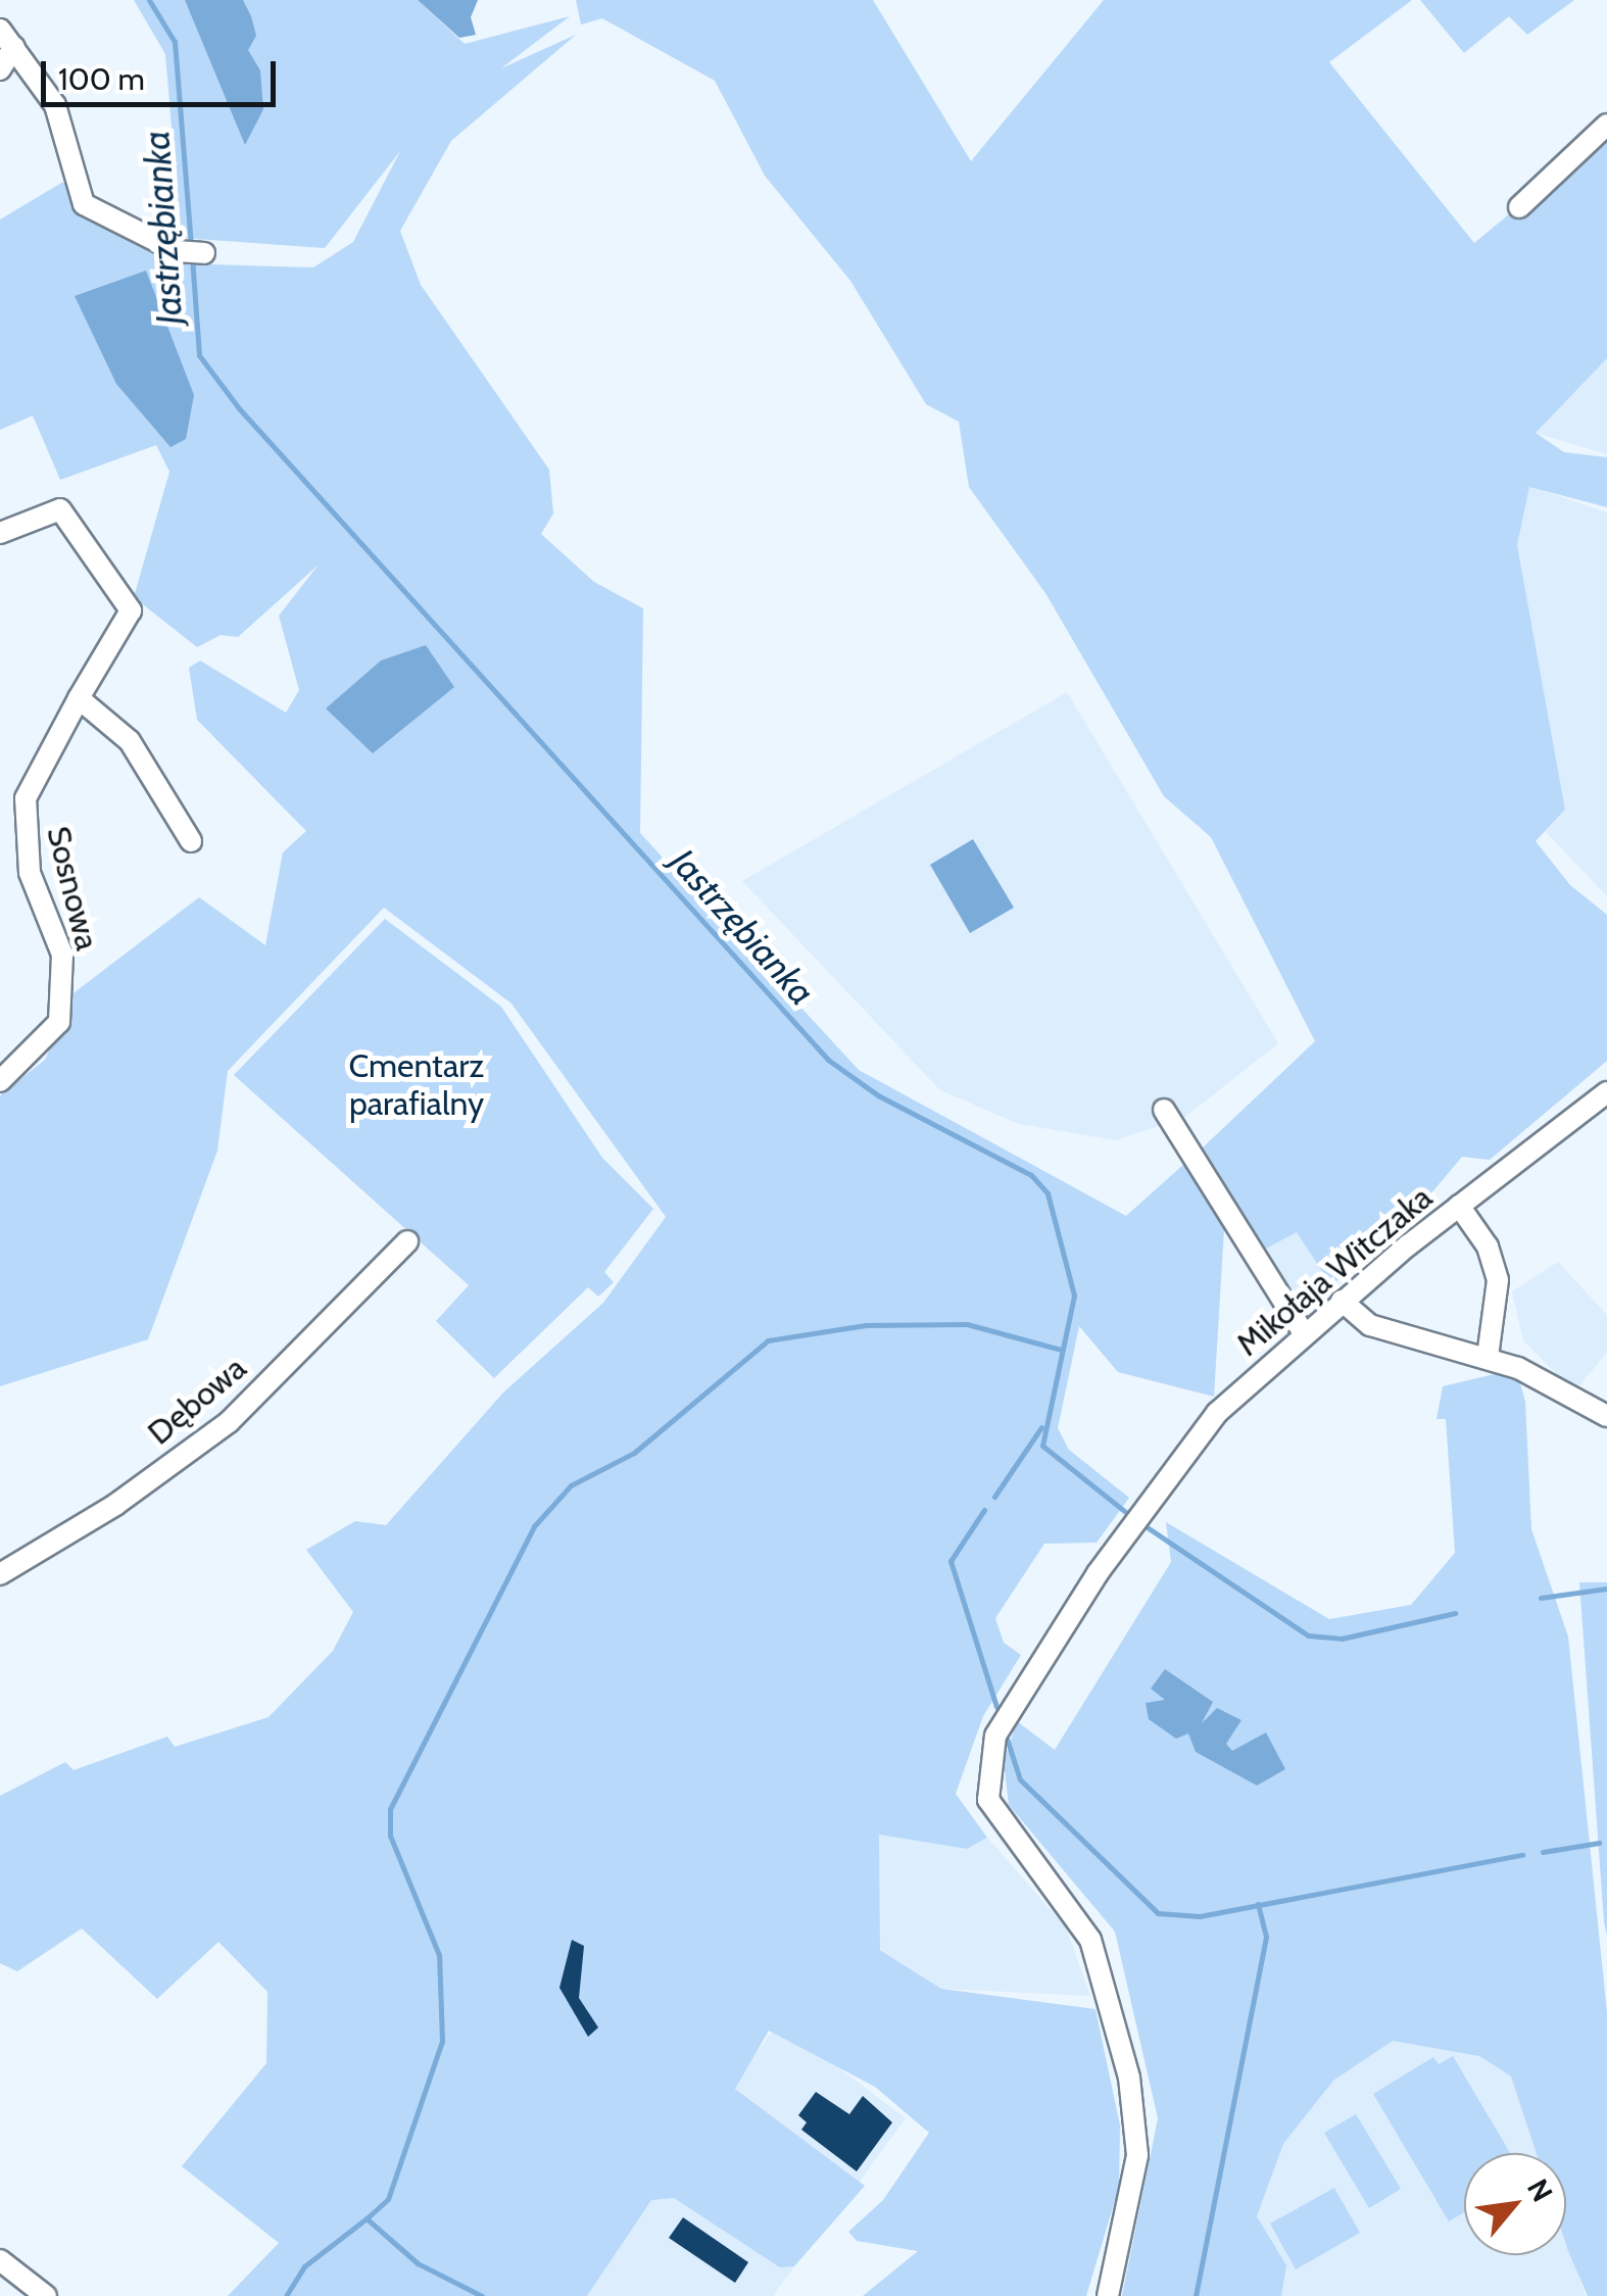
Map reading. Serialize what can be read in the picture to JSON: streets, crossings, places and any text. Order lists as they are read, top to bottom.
{
  "streets": {
    "street": ["Sosnowa", "Mikołaja Witczaka", "Dębowa"]
  },
  "water": ["Jastrzębianka"],
  "parks": ["Cmentarz parafialny"],
  "scale_bar": "100 m",
  "north": "top right"
}
